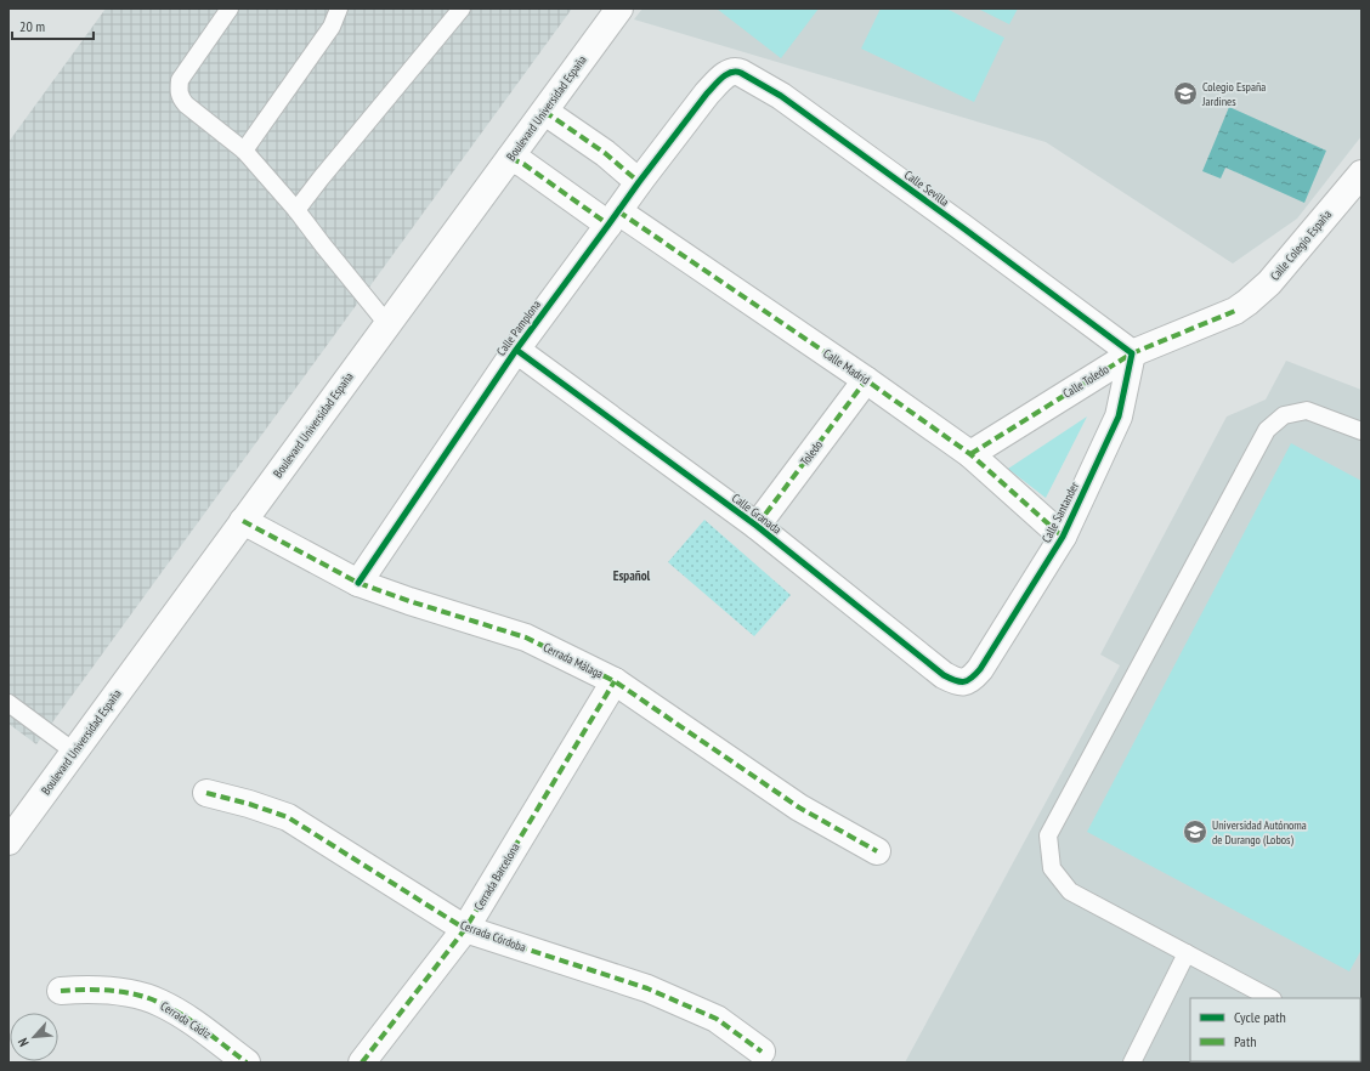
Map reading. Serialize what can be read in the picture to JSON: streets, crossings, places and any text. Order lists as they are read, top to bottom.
{
  "streets": {
    "street": [
      "Boulevard Universidad España",
      "Calle Sevilla",
      "Calle Colegio España",
      "Calle Pamplona",
      "Calle Madrid",
      "Calle Toledo",
      "Toledo",
      "Calle Santander",
      "Calle Granada",
      "Cerrada Málaga",
      "Cerrada Barcelona",
      "Cerrada Córdoba",
      "Cerrada Cádiz"
    ]
  },
  "crossings": [
    ["Boulevard Universidad España", "Calle Madrid"],
    ["Boulevard Universidad España", "Cerrada Málaga"],
    ["Calle Sevilla", "Calle Pamplona"],
    ["Calle Sevilla", "Calle Toledo"],
    ["Calle Sevilla", "Calle Santander"],
    ["Calle Colegio España", "Calle Toledo"],
    ["Calle Pamplona", "Calle Madrid"],
    ["Calle Pamplona", "Calle Granada"],
    ["Calle Pamplona", "Cerrada Málaga"],
    ["Calle Madrid", "Calle Toledo"],
    ["Calle Madrid", "Toledo"],
    ["Calle Madrid", "Calle Santander"],
    ["Calle Toledo", "Calle Santander"],
    ["Toledo", "Calle Granada"],
    ["Calle Santander", "Calle Granada"],
    ["Cerrada Málaga", "Cerrada Barcelona"],
    ["Cerrada Barcelona", "Cerrada Córdoba"]
  ],
  "districts": ["Español"],
  "places": {
    "school or university": ["Colegio España Jardines", "Universidad Autónoma de Durango (Lobos)"]
  },
  "legend": ["Cycle path", "Path"],
  "scale_bar": "20 m",
  "north": "bottom left"
}
